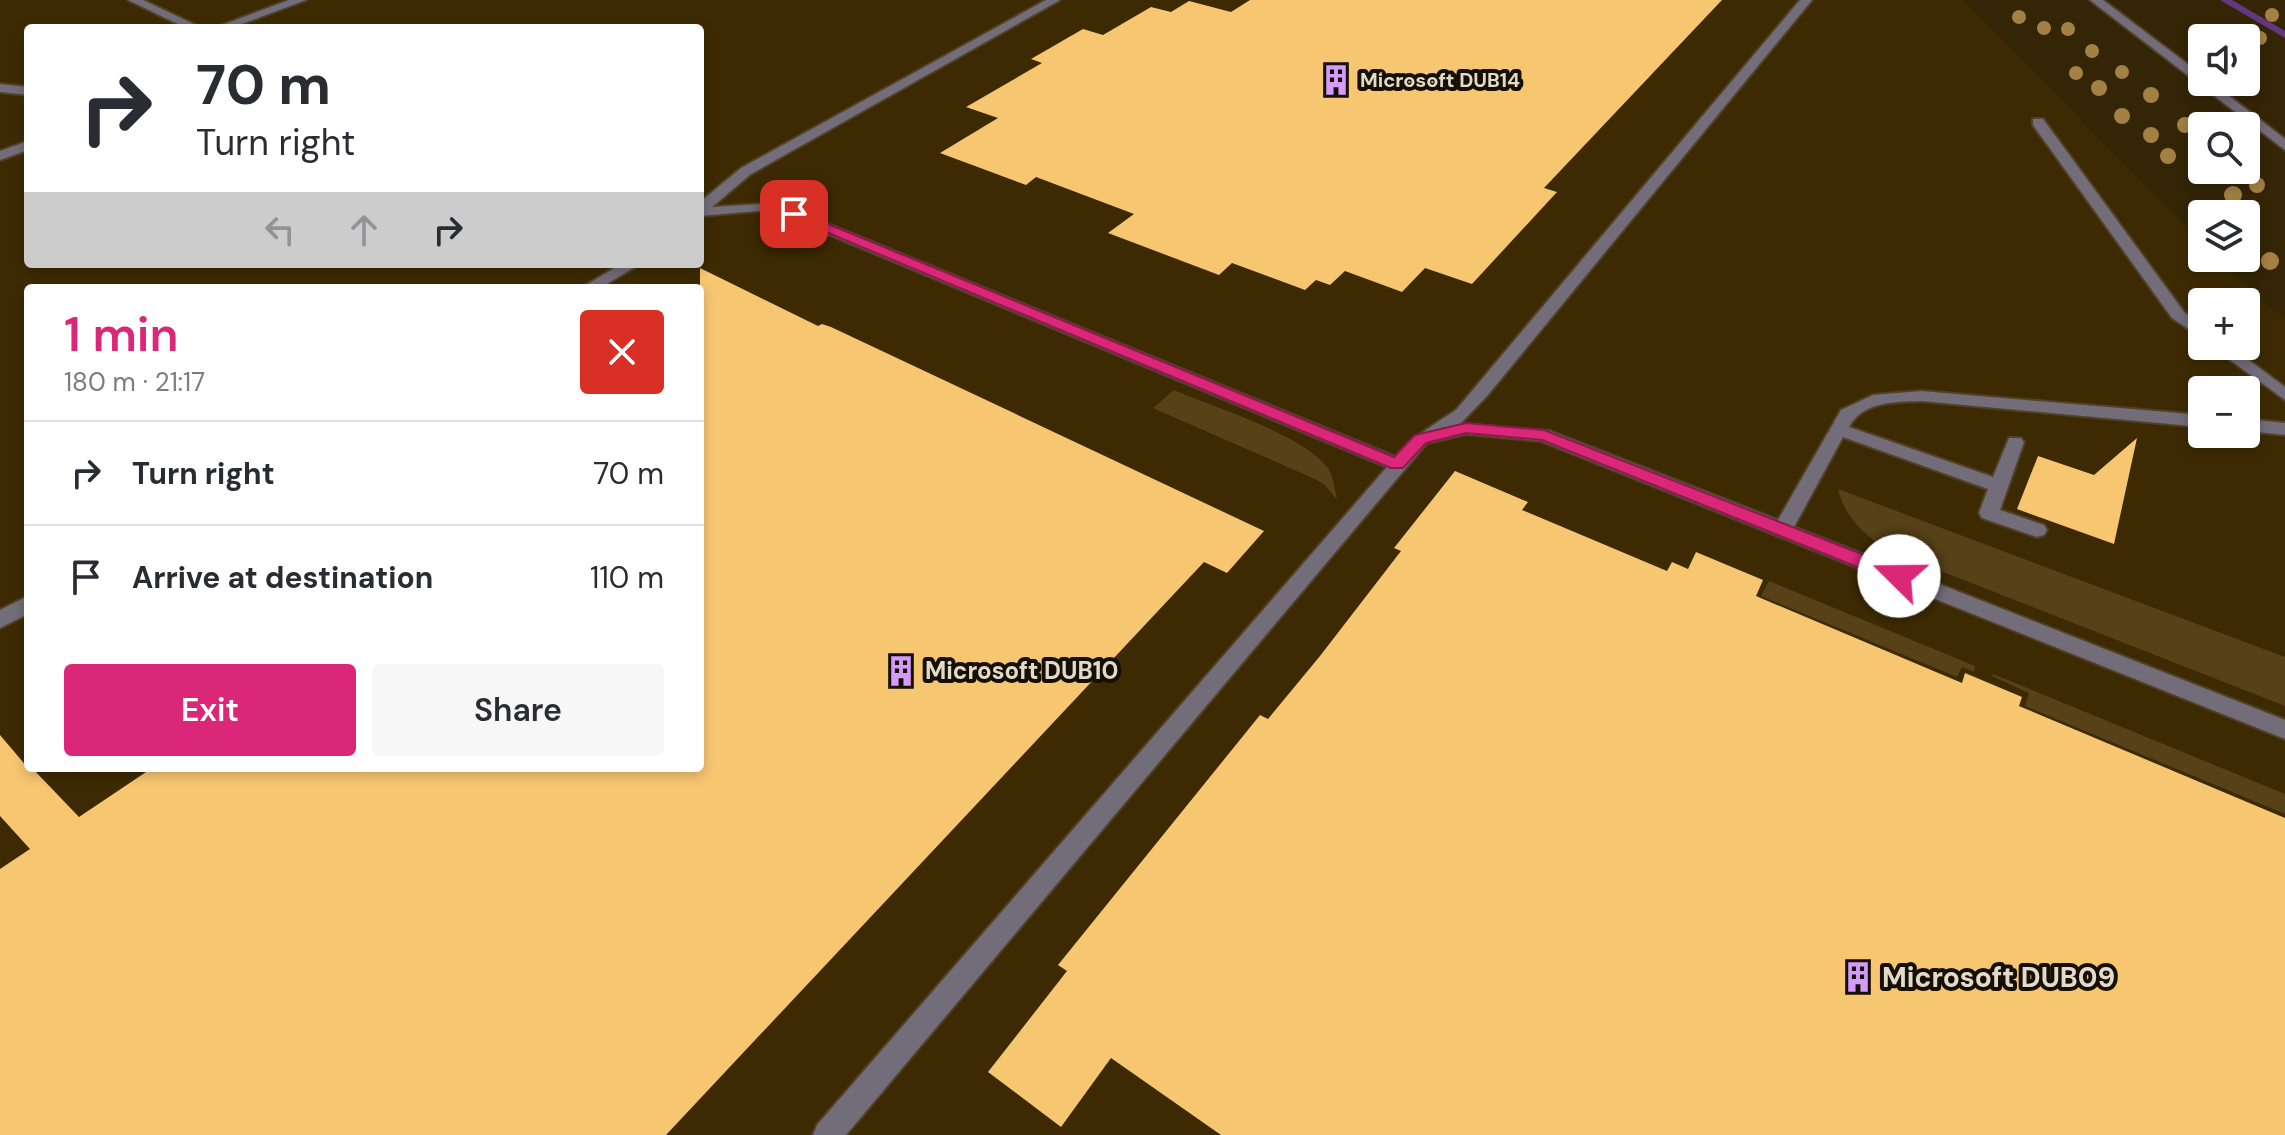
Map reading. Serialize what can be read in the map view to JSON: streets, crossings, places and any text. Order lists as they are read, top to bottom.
{
  "places": {
    "building": ["Microsoft DUB14", "Microsoft DUB10", "Microsoft DUB09"]
  },
  "page": {
    "map_buttons": ["+", "−"],
    "turn": ["70 m", "Turn right"],
    "heading": ["1 min", "180 m · 21:17"],
    "list": [
      {
        "name": "Turn right",
        "value": "70 m"
      },
      {
        "name": "Arrive at destination",
        "value": "110 m"
      }
    ],
    "buttons": ["Exit", "Share"]
  }
}
